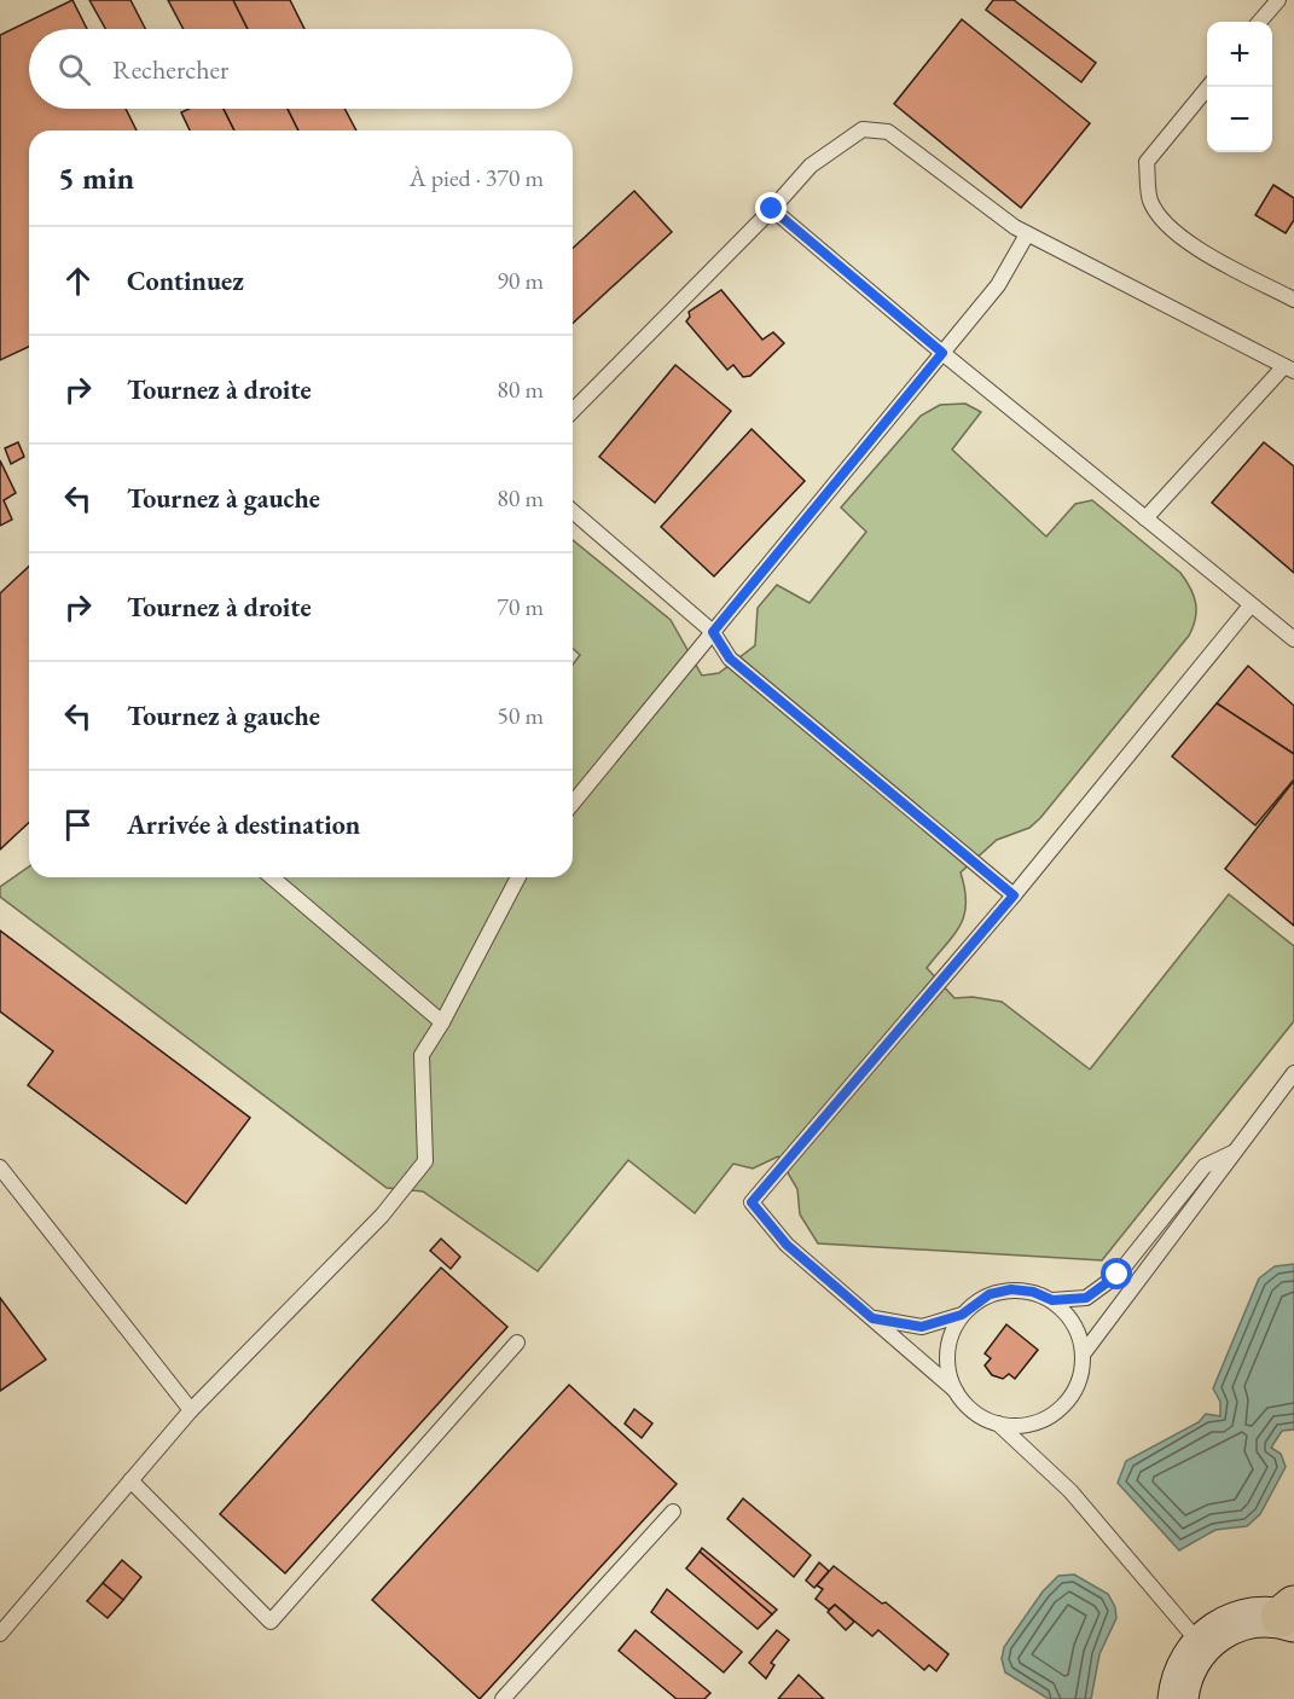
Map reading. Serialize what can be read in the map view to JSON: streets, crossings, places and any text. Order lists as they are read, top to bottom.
{
  "page": {
    "map_buttons": ["+", "−"],
    "search": "Rechercher",
    "heading": ["5 min", "À pied · 370 m"],
    "list": [
      ["Continuez", "90 m"],
      ["Tournez à droite", "80 m"],
      ["Tournez à gauche", "80 m"],
      ["Tournez à droite", "70 m"],
      ["Tournez à gauche", "50 m"],
      "Arrivée à destination"
    ]
  }
}
